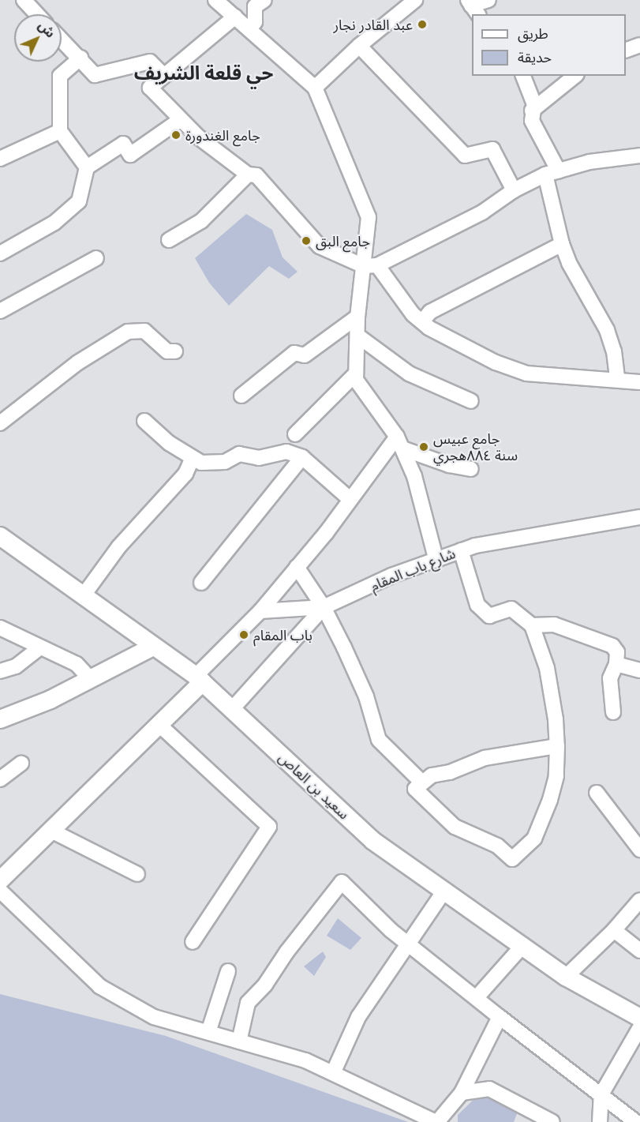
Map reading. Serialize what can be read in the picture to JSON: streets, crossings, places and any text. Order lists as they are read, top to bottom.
{
  "streets": {
    "main road": ["سعيد بن العاص"],
    "street": ["شارع باب المقام"]
  },
  "crossings": [
    ["شارع باب المقام", "سعيد بن العاص"]
  ],
  "districts": ["حي قلعة الشريف"],
  "places": [
    "عبد القادر نجار",
    "جامع الغندورة",
    "جامع البق",
    "جامع عبيس سنة ٨٨٤هجري",
    "باب المقام"
  ],
  "legend": ["طريق", "حديقة"],
  "north": "top right"
}
